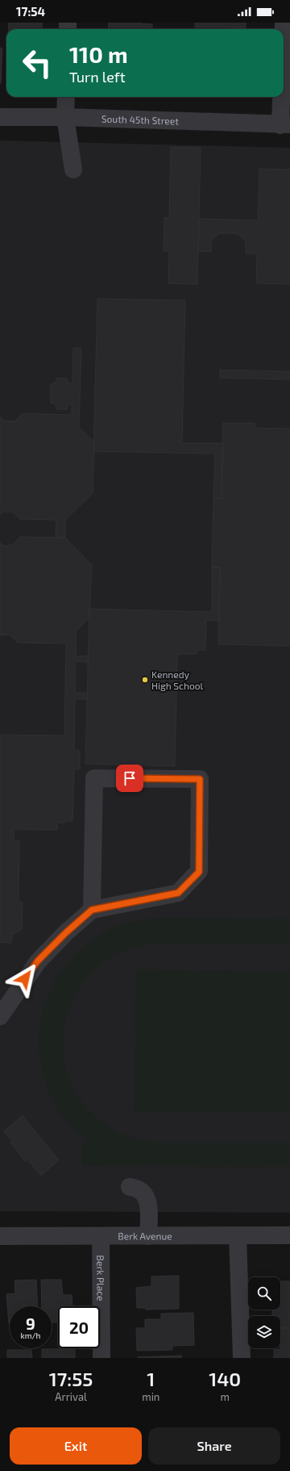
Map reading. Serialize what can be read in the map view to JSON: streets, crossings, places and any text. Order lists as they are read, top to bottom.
{
  "streets": {
    "street": ["South 45th Street", "Berk Avenue", "Berk Place"]
  },
  "crossings": [
    ["Berk Avenue", "Berk Place"]
  ],
  "places": ["Kennedy High School"],
  "page": {
    "status": "17:54",
    "turn": ["110 m", "Turn left"],
    "speed": "9 km/h",
    "limit": "20",
    "eta": [
      "17:55",
      "Arrival",
      "1",
      "min",
      "140",
      "m"
    ],
    "buttons": ["Exit", "Share"]
  }
}
